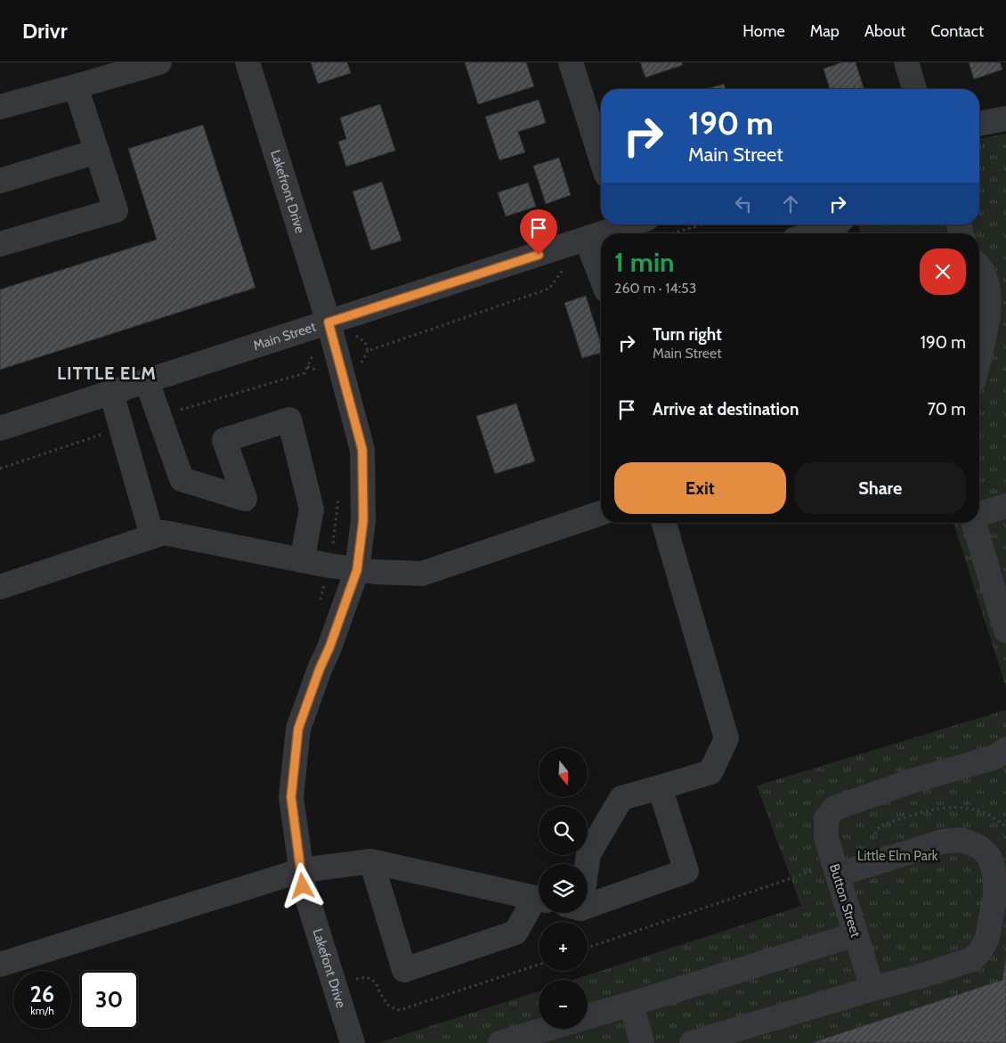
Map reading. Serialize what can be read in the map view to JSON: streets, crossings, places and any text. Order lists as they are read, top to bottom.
{
  "streets": {
    "street": [
      "Lakefront Drive",
      "Main Street",
      "Button Street",
      "Lakefont Drive"
    ]
  },
  "crossings": [
    ["Lakefront Drive", "Main Street"],
    ["Lakefront Drive", "Lakefont Drive"],
    ["Main Street", "Lakefont Drive"]
  ],
  "districts": ["LITTLE ELM"],
  "parks": ["Little Elm Park"],
  "north": "bottom",
  "page": {
    "header": "Drivr",
    "nav": [
      "Home",
      "Map",
      "About",
      "Contact"
    ],
    "turn": ["190 m", "Main Street"],
    "heading": ["1 min", "260 m · 14:53"],
    "list": [
      {
        "name": "Turn right",
        "note": "Main Street",
        "value": "190 m"
      },
      {
        "name": "Arrive at destination",
        "value": "70 m"
      }
    ],
    "buttons": ["Exit", "Share"],
    "map_buttons": ["+", "−"],
    "speed": "26 km/h",
    "limit": "30"
  }
}
